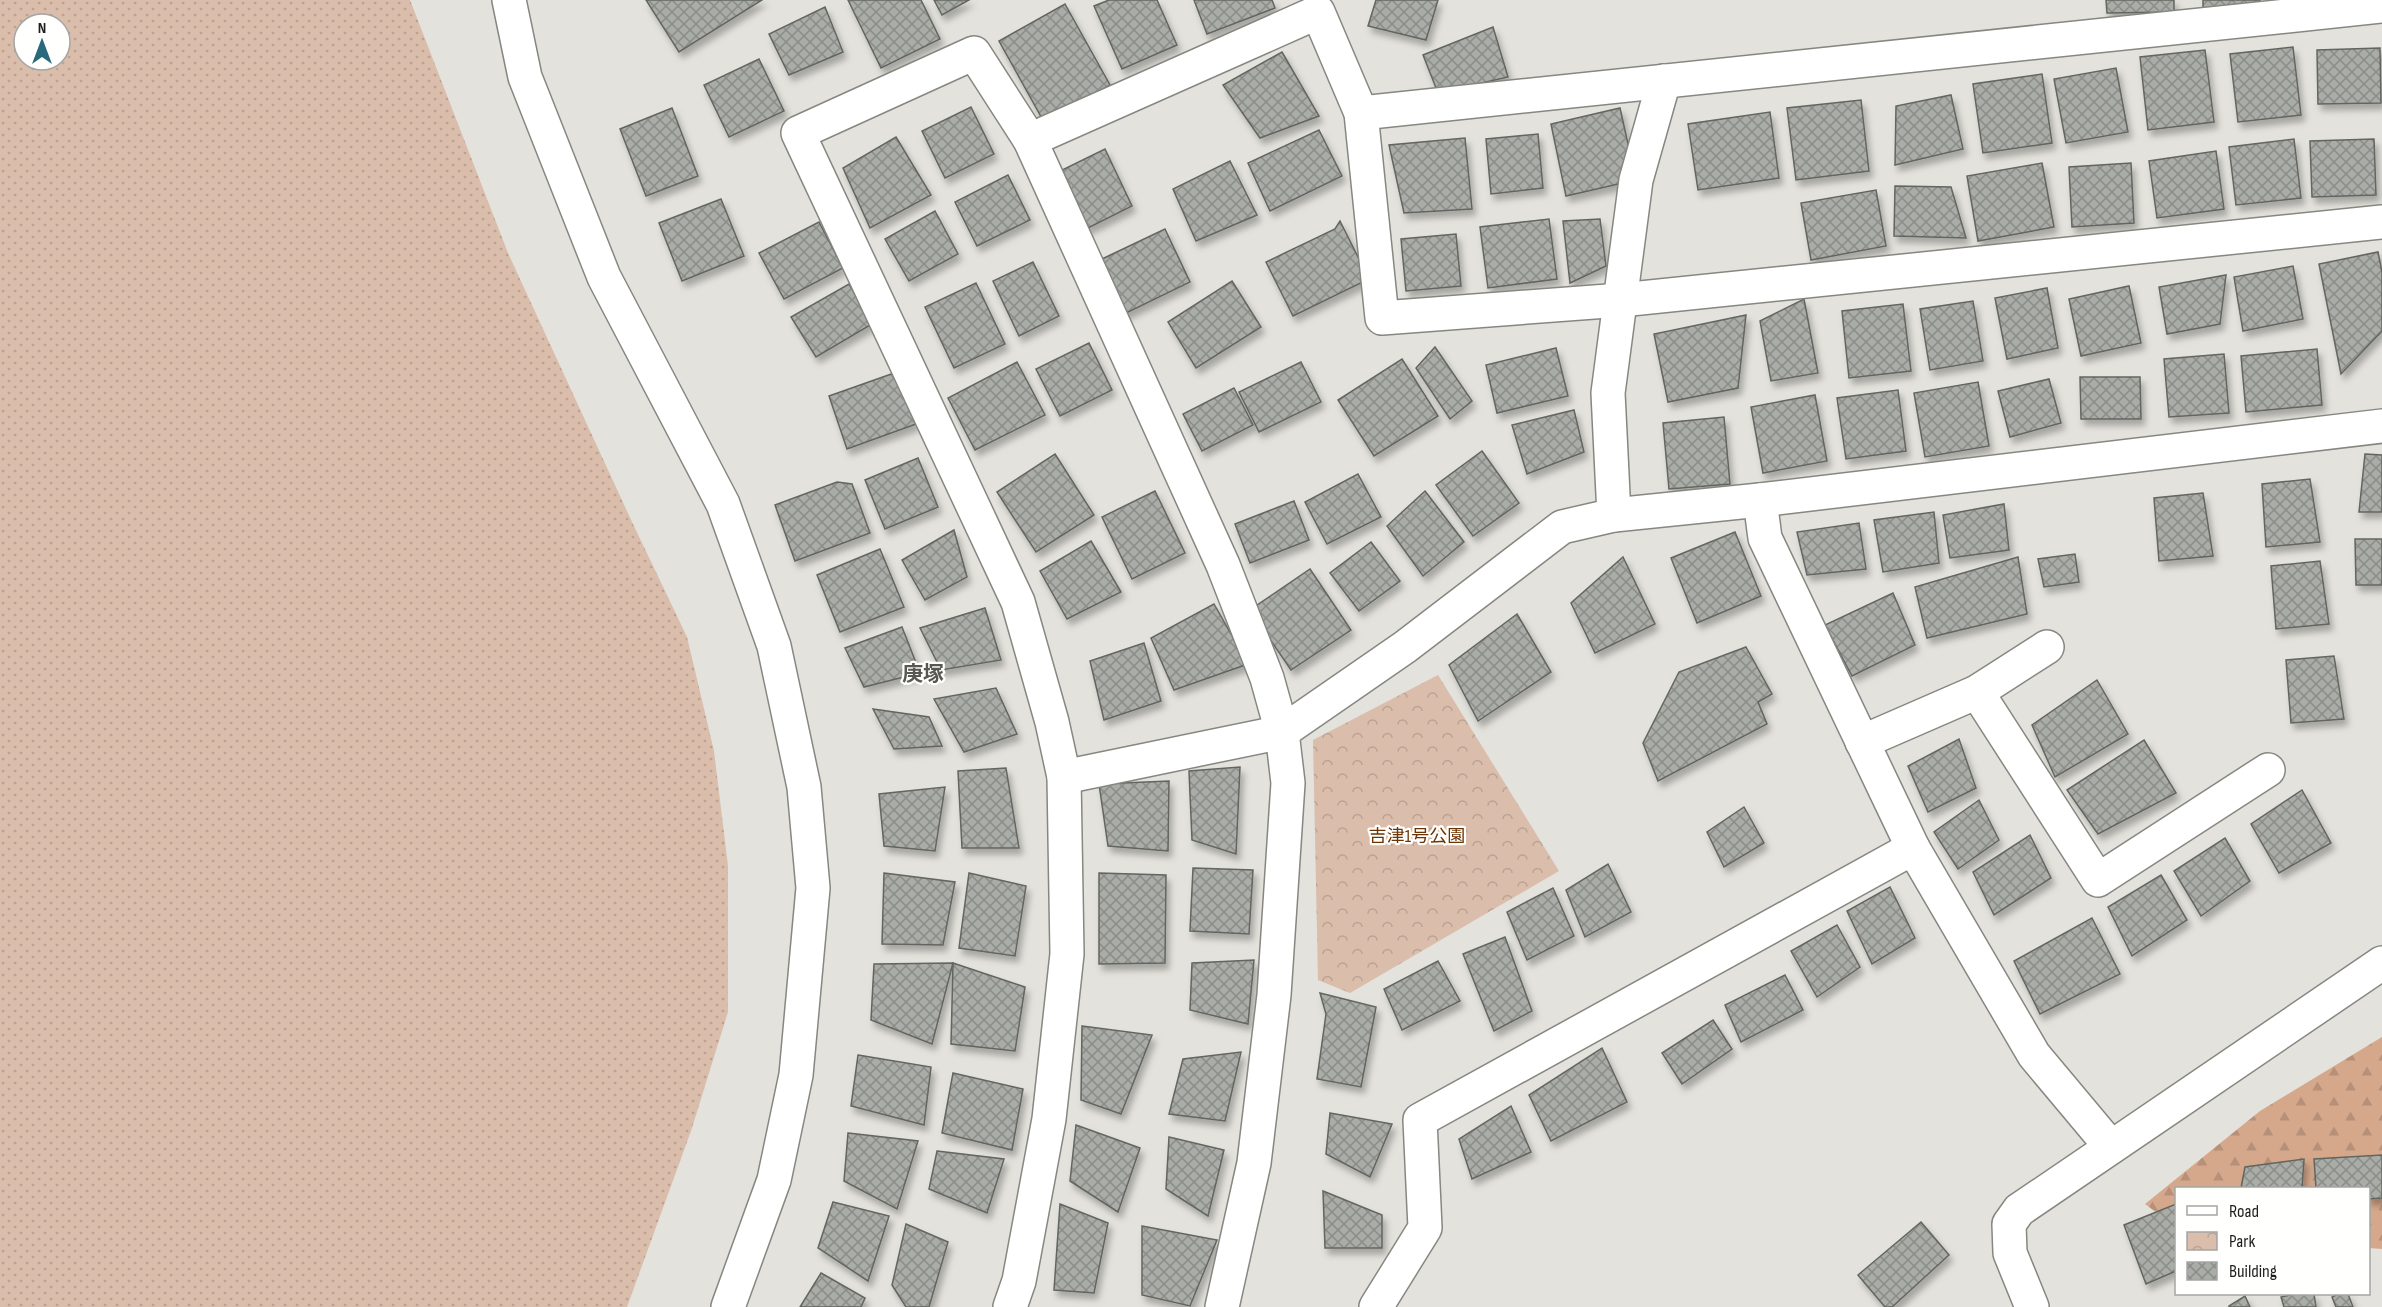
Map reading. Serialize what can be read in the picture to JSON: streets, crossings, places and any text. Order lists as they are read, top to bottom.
{
  "districts": ["庚塚"],
  "parks": ["吉津1号公園"],
  "legend": ["Road", "Park", "Building"],
  "north": "top"
}
